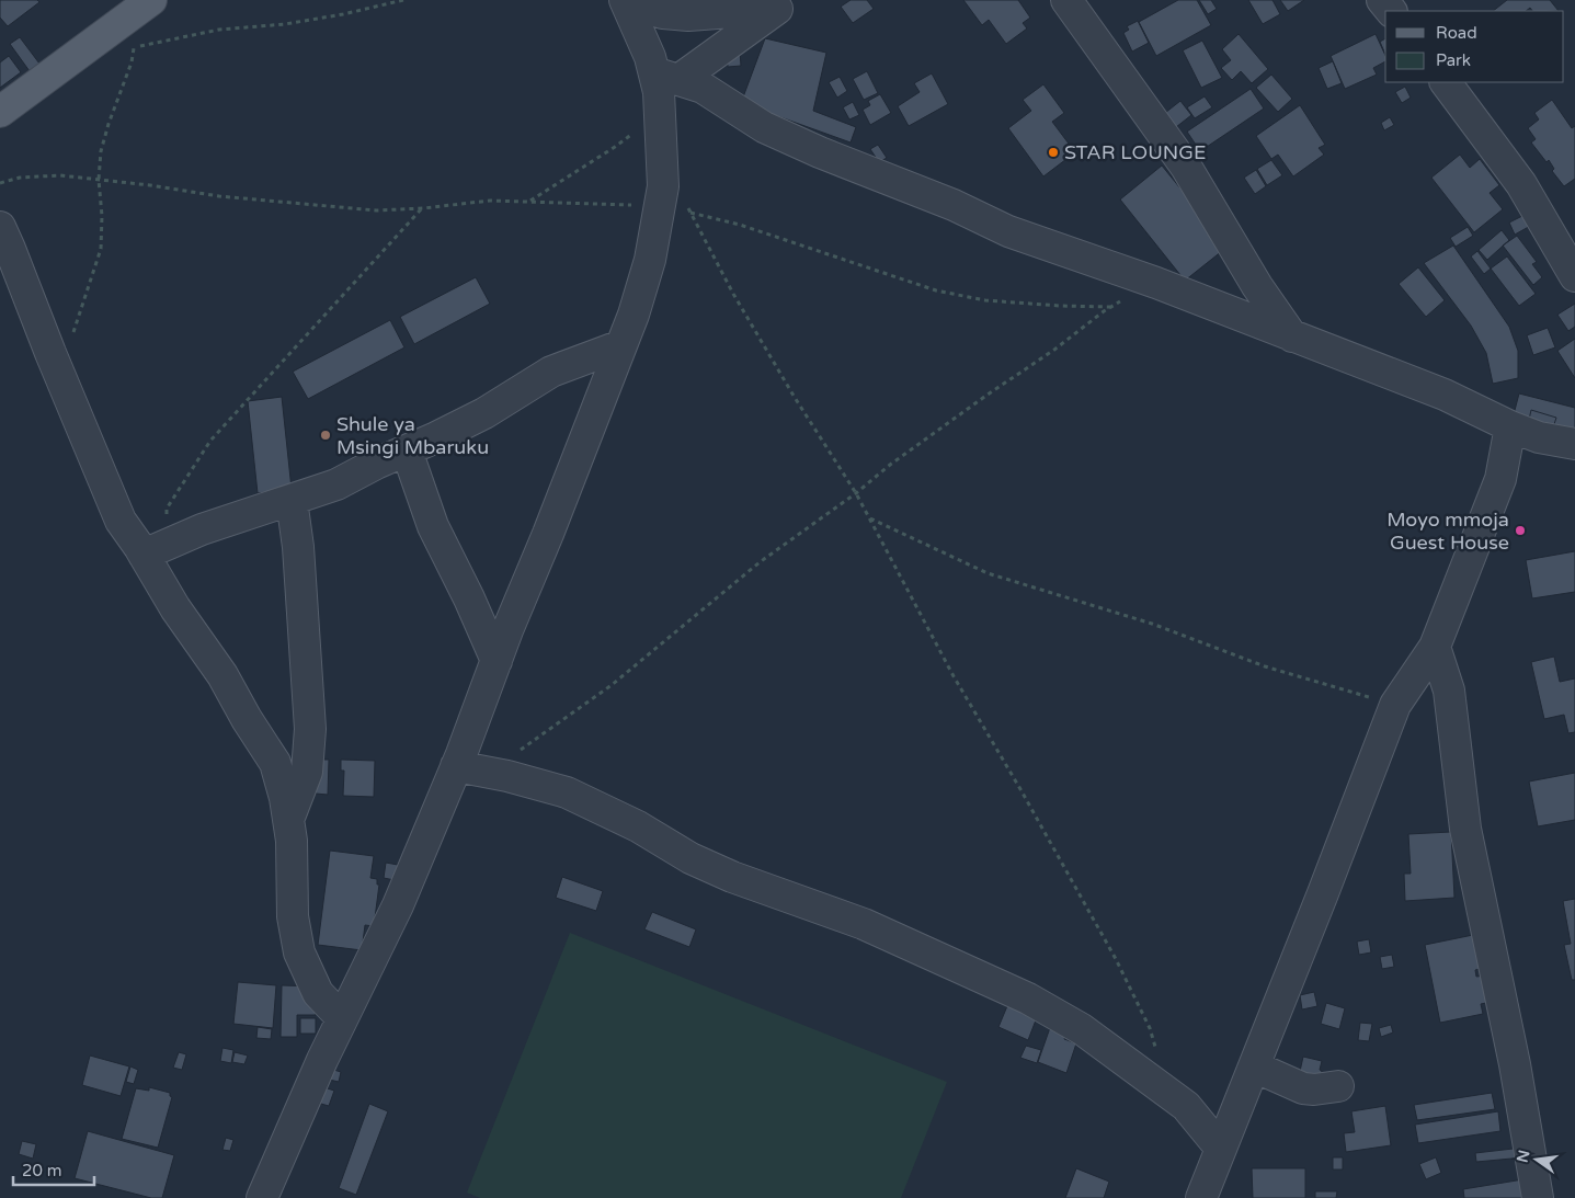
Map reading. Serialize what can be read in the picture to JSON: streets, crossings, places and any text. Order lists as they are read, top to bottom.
{
  "places": ["STAR LOUNGE", "Shule ya Msingi Mbaruku", "Moyo mmoja Guest House"],
  "legend": ["Road", "Park"],
  "scale_bar": "20 m",
  "north": "left"
}
